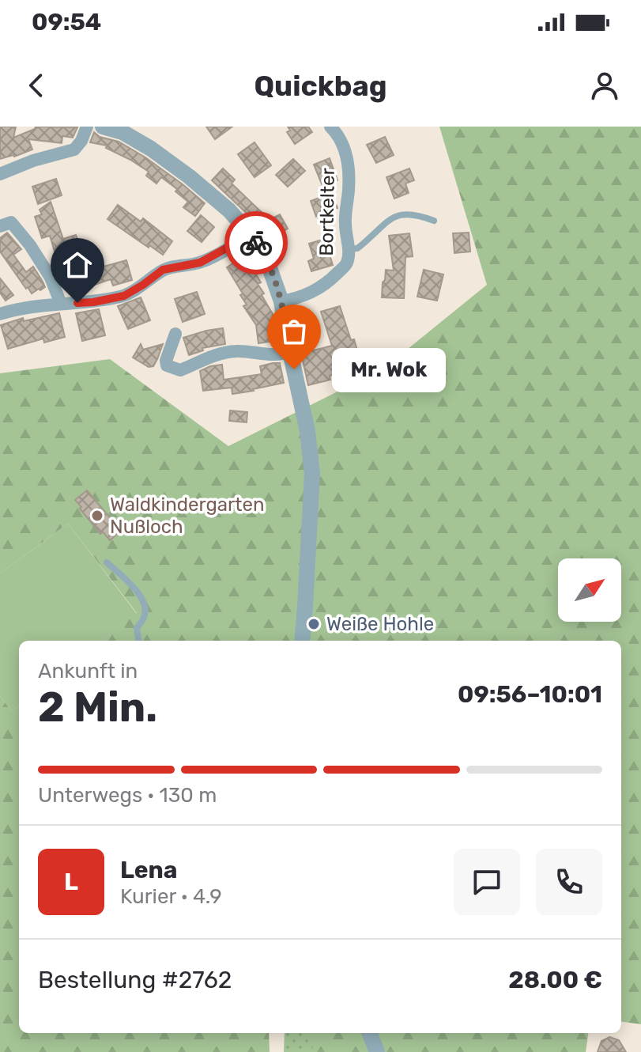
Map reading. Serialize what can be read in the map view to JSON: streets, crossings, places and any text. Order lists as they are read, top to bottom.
{
  "streets": {
    "street": ["Bortkelter"]
  },
  "places": ["Mr. Wok", "Waldkindergarten Nußloch", "Weiße Hohle"],
  "north": "top right",
  "page": {
    "status": "09:54",
    "header": "Quickbag",
    "bubble": "Mr. Wok",
    "heading": ["2 Min.", "Ankunft in", "09:56–10:01"],
    "panel": [
      "Lena",
      "Kurier · 4.9",
      "Bestellung #2762",
      "28.00 €"
    ],
    "bar": "Unterwegs · 130 m",
    "round": "L"
  }
}
